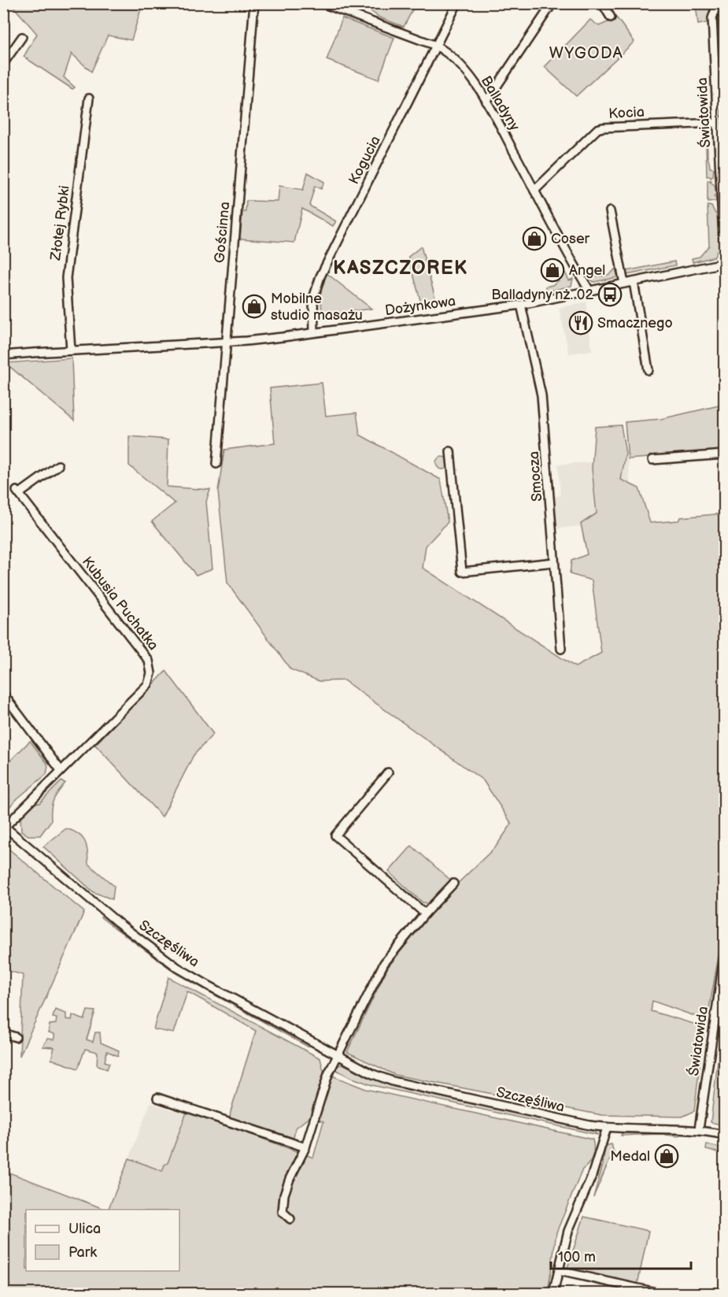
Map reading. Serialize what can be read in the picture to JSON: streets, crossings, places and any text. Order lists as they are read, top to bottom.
{
  "streets": {
    "street": [
      "Balladyny",
      "Kocia",
      "Światowida",
      "Kogucia",
      "Złotej Rybki",
      "Gościnna",
      "Dożynkowa",
      "Smocza",
      "Kubusia Puchatka",
      "Szczęśliwa"
    ]
  },
  "crossings": [
    ["Balladyny", "Kocia"],
    ["Balladyny", "Kogucia"],
    ["Balladyny", "Dożynkowa"],
    ["Kocia", "Światowida"],
    ["Światowida", "Szczęśliwa"],
    ["Kogucia", "Dożynkowa"],
    ["Złotej Rybki", "Dożynkowa"],
    ["Gościnna", "Dożynkowa"],
    ["Dożynkowa", "Smocza"],
    ["Kubusia Puchatka", "Szczęśliwa"]
  ],
  "districts": ["WYGODA", "KASZCZOREK"],
  "places": {
    "shop": [
      "Coser",
      "Angel",
      "Mobilne studio masażu",
      "Medal"
    ],
    "bus stop": ["Balladyny nż. 02"],
    "restaurant": ["Smacznego"]
  },
  "legend": ["Ulica", "Park"],
  "scale_bar": "100 m"
}
